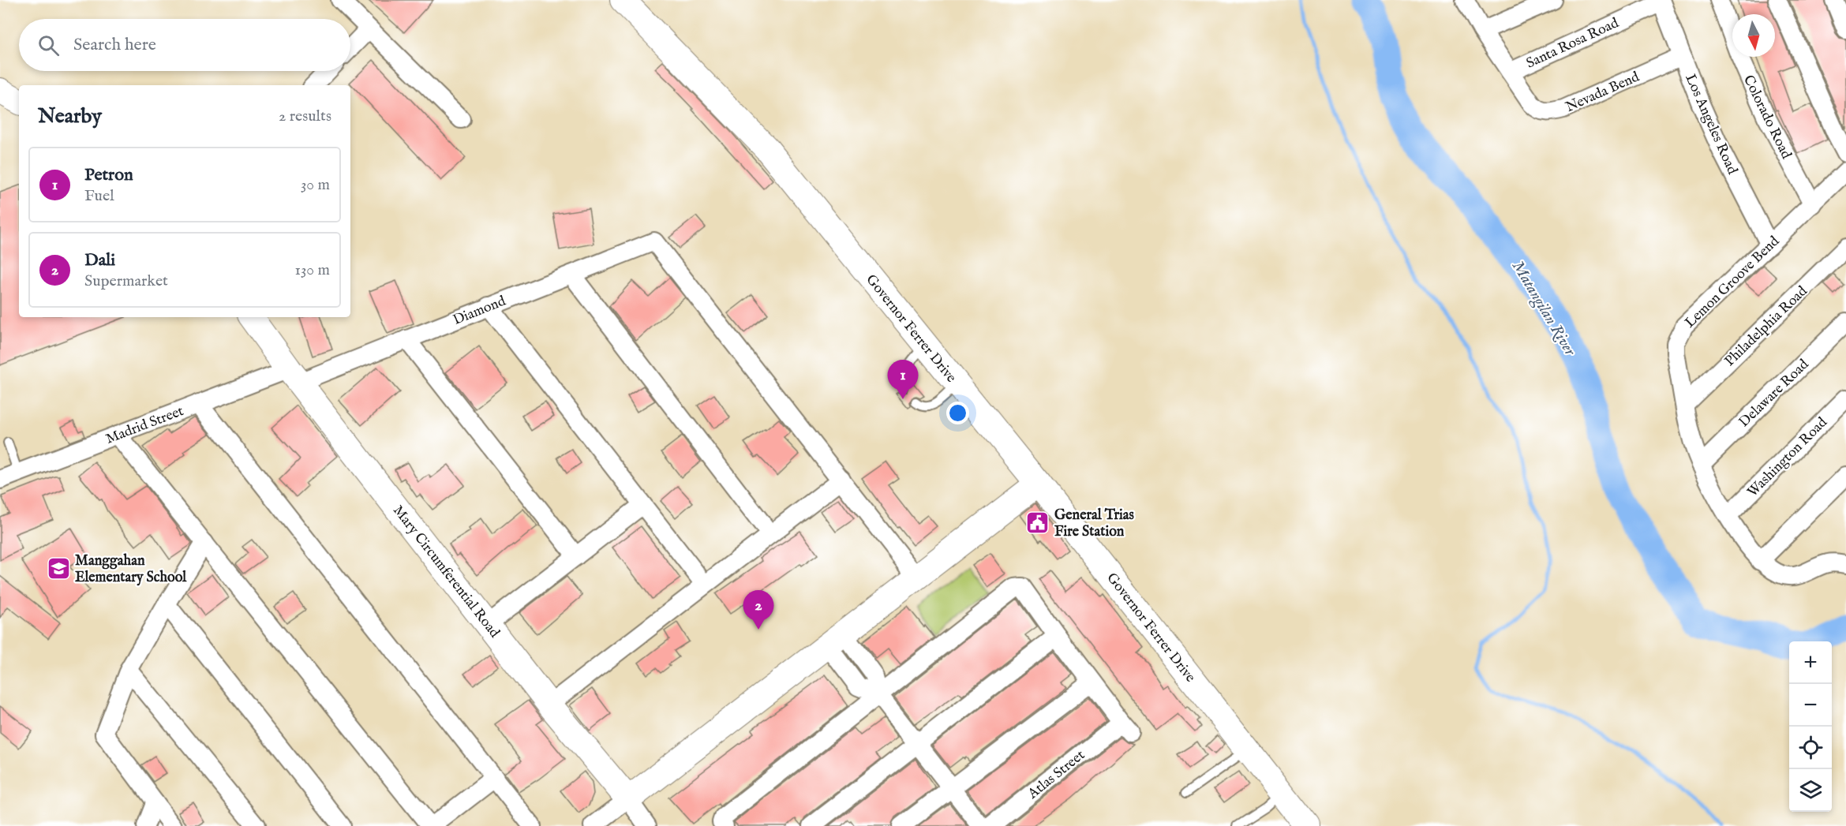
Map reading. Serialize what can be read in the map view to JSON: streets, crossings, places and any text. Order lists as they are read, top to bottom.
{
  "streets": {
    "street": [
      "Santa Rosa Road",
      "Nevada Bend",
      "Colorado Road",
      "Los Angeles Road",
      "Lemon Groove Bend",
      "Diamond",
      "Philadelphia Road",
      "Governor Ferrer Drive",
      "Delaware Road",
      "Madrid Street",
      "Washington Road",
      "Mary Circumferential Road",
      "Atlas Street"
    ]
  },
  "crossings": [
    ["Santa Rosa Road", "Nevada Bend"],
    ["Santa Rosa Road", "Los Angeles Road"],
    ["Nevada Bend", "Los Angeles Road"],
    ["Colorado Road", "Lemon Groove Bend"],
    ["Los Angeles Road", "Lemon Groove Bend"],
    ["Lemon Groove Bend", "Philadelphia Road"],
    ["Lemon Groove Bend", "Delaware Road"],
    ["Lemon Groove Bend", "Washington Road"],
    ["Diamond", "Madrid Street"],
    ["Diamond", "Mary Circumferential Road"],
    ["Madrid Street", "Mary Circumferential Road"]
  ],
  "water": ["Matangilan River"],
  "places": {
    "public building": ["General Trias Fire Station"],
    "school or university": ["Manggahan Elementary School"]
  },
  "north": "bottom",
  "page": {
    "search": "Search here",
    "heading": ["Nearby", "2 results"],
    "list": [
      {
        "mark": "1",
        "name": "Petron",
        "note": "Fuel",
        "value": "30 m"
      },
      {
        "mark": "2",
        "name": "Dali",
        "note": "Supermarket",
        "value": "130 m"
      }
    ],
    "pins": ["1", "2"],
    "map_buttons": ["+", "−"]
  }
}
